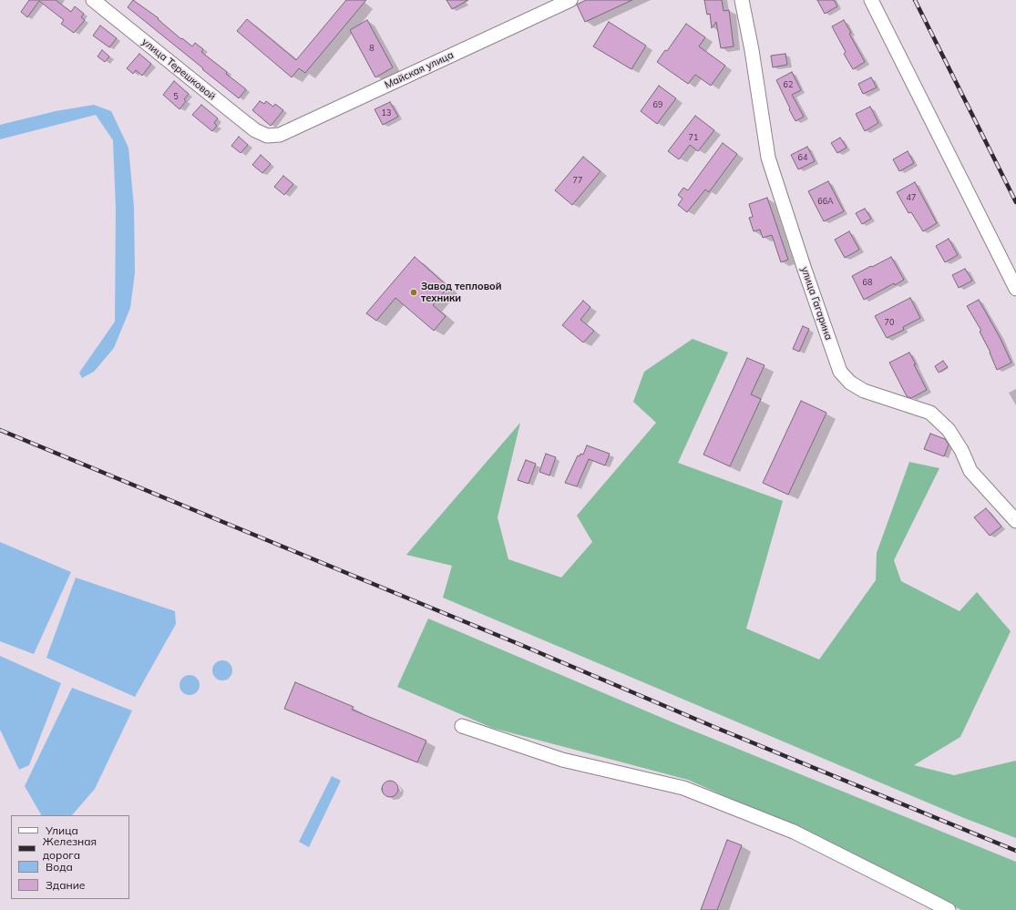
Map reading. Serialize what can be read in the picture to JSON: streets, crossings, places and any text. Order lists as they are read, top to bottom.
{
  "streets": {
    "street": ["улица Терешковой", "Майская улица", "улица Гагарина"]
  },
  "crossings": [
    ["улица Терешковой", "Майская улица"]
  ],
  "places": ["Завод тепловой техники"],
  "house_numbers": [
    "8",
    "62",
    "5",
    "69",
    "13",
    "71",
    "64",
    "77",
    "47",
    "66А",
    "68",
    "70"
  ],
  "legend": [
    "Улица",
    "Железная дорога",
    "Вода",
    "Здание"
  ]
}
